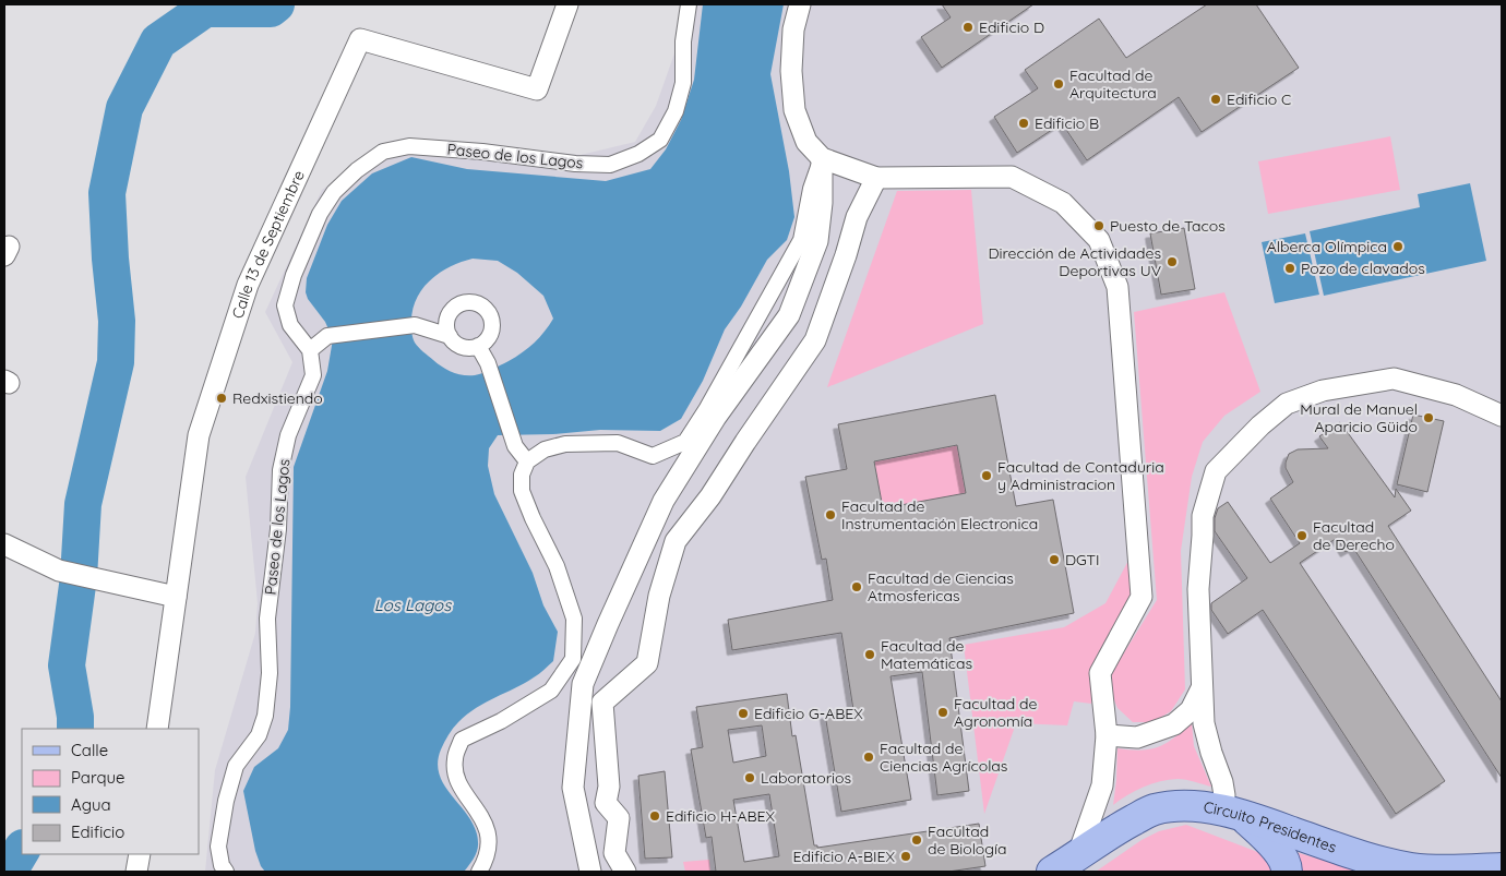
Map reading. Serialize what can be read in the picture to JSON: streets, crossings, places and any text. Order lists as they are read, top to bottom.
{
  "streets": {
    "main road": ["Circuito Presidentes"],
    "street": ["Paseo de los Lagos", "Calle 13 de Septiembre"]
  },
  "water": ["Los Lagos"],
  "places": [
    "Edificio D",
    "Facultad de Arquitectura",
    "Edificio C",
    "Edificio B",
    "Puesto de Tacos",
    "Alberca Olímpica",
    "Dirección de Actividades Deportivas UV",
    "Pozo de clavados",
    "Redxistiendo",
    "Mural de Manuel Aparicio Güido",
    "Facultad de Contaduria y Administracion",
    "Facultad de Instrumentación Electronica",
    "Facultad de Derecho",
    "DGTI",
    "Facultad de Ciencias Atmosfericas",
    "Facultad de Matemáticas",
    "Facultad de Agronomía",
    "Edificio G-ABEX",
    "Facultad de Ciencias Agrícolas",
    "Laboratorios",
    "Edificio H-ABEX",
    "Facultad de Biología",
    "Edificio A-BIEX"
  ],
  "legend": [
    "Calle",
    "Parque",
    "Agua",
    "Edificio"
  ]
}
